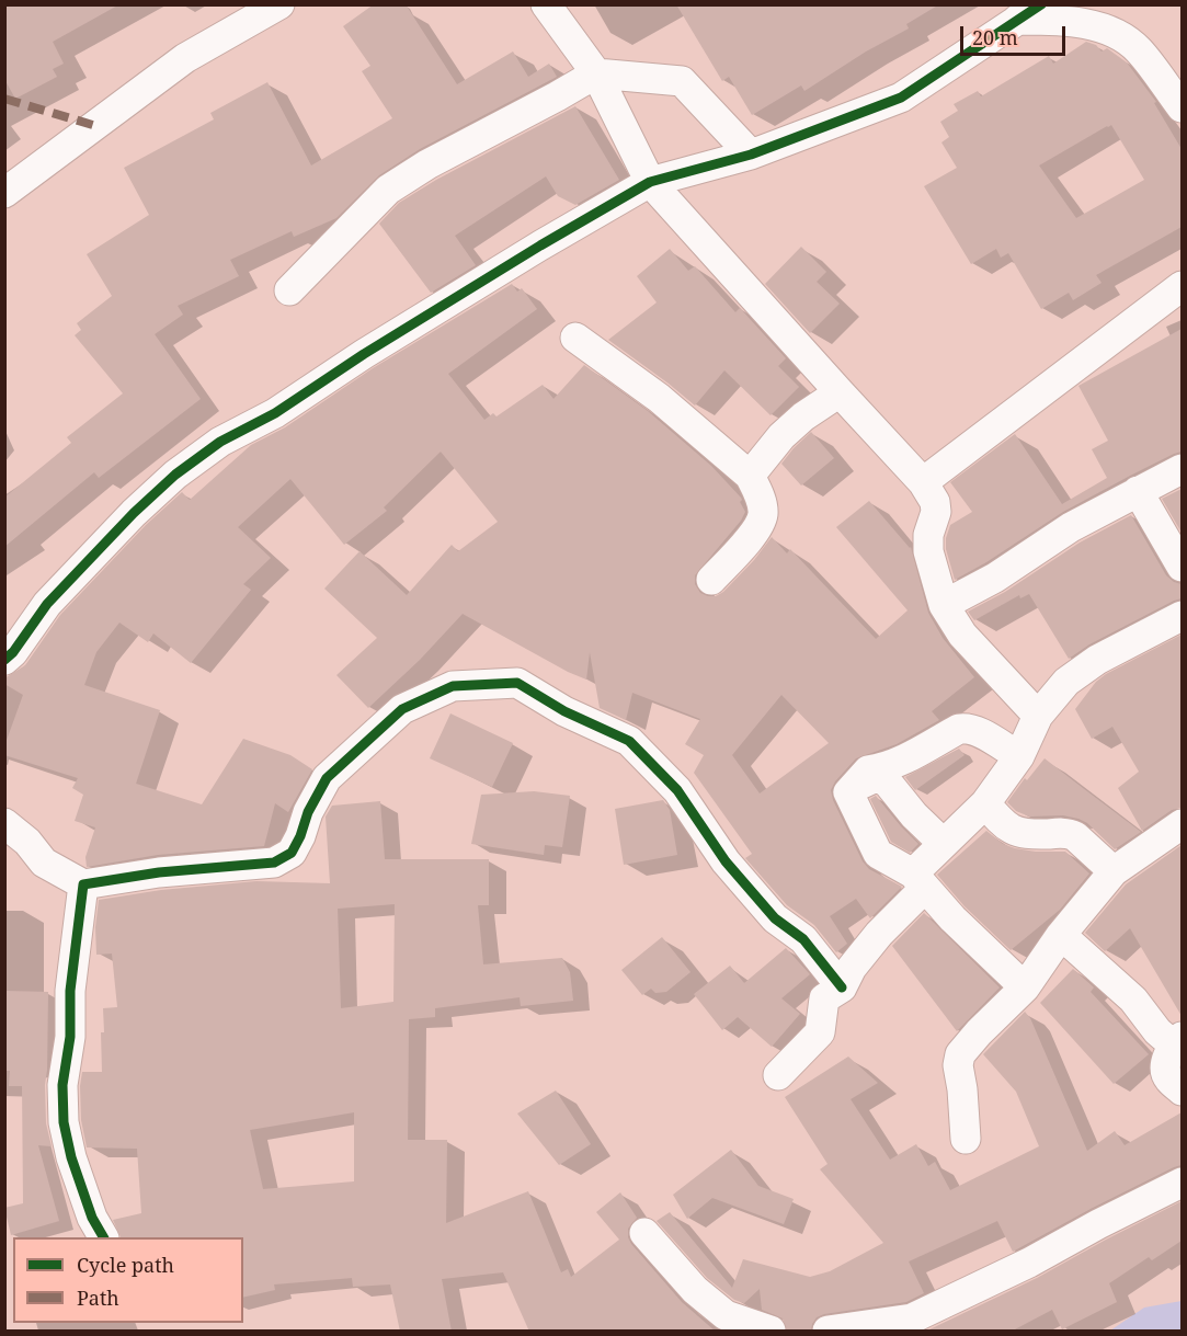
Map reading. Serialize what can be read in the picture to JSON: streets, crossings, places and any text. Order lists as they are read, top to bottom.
{
  "legend": ["Cycle path", "Path"],
  "scale_bar": "20 m"
}
